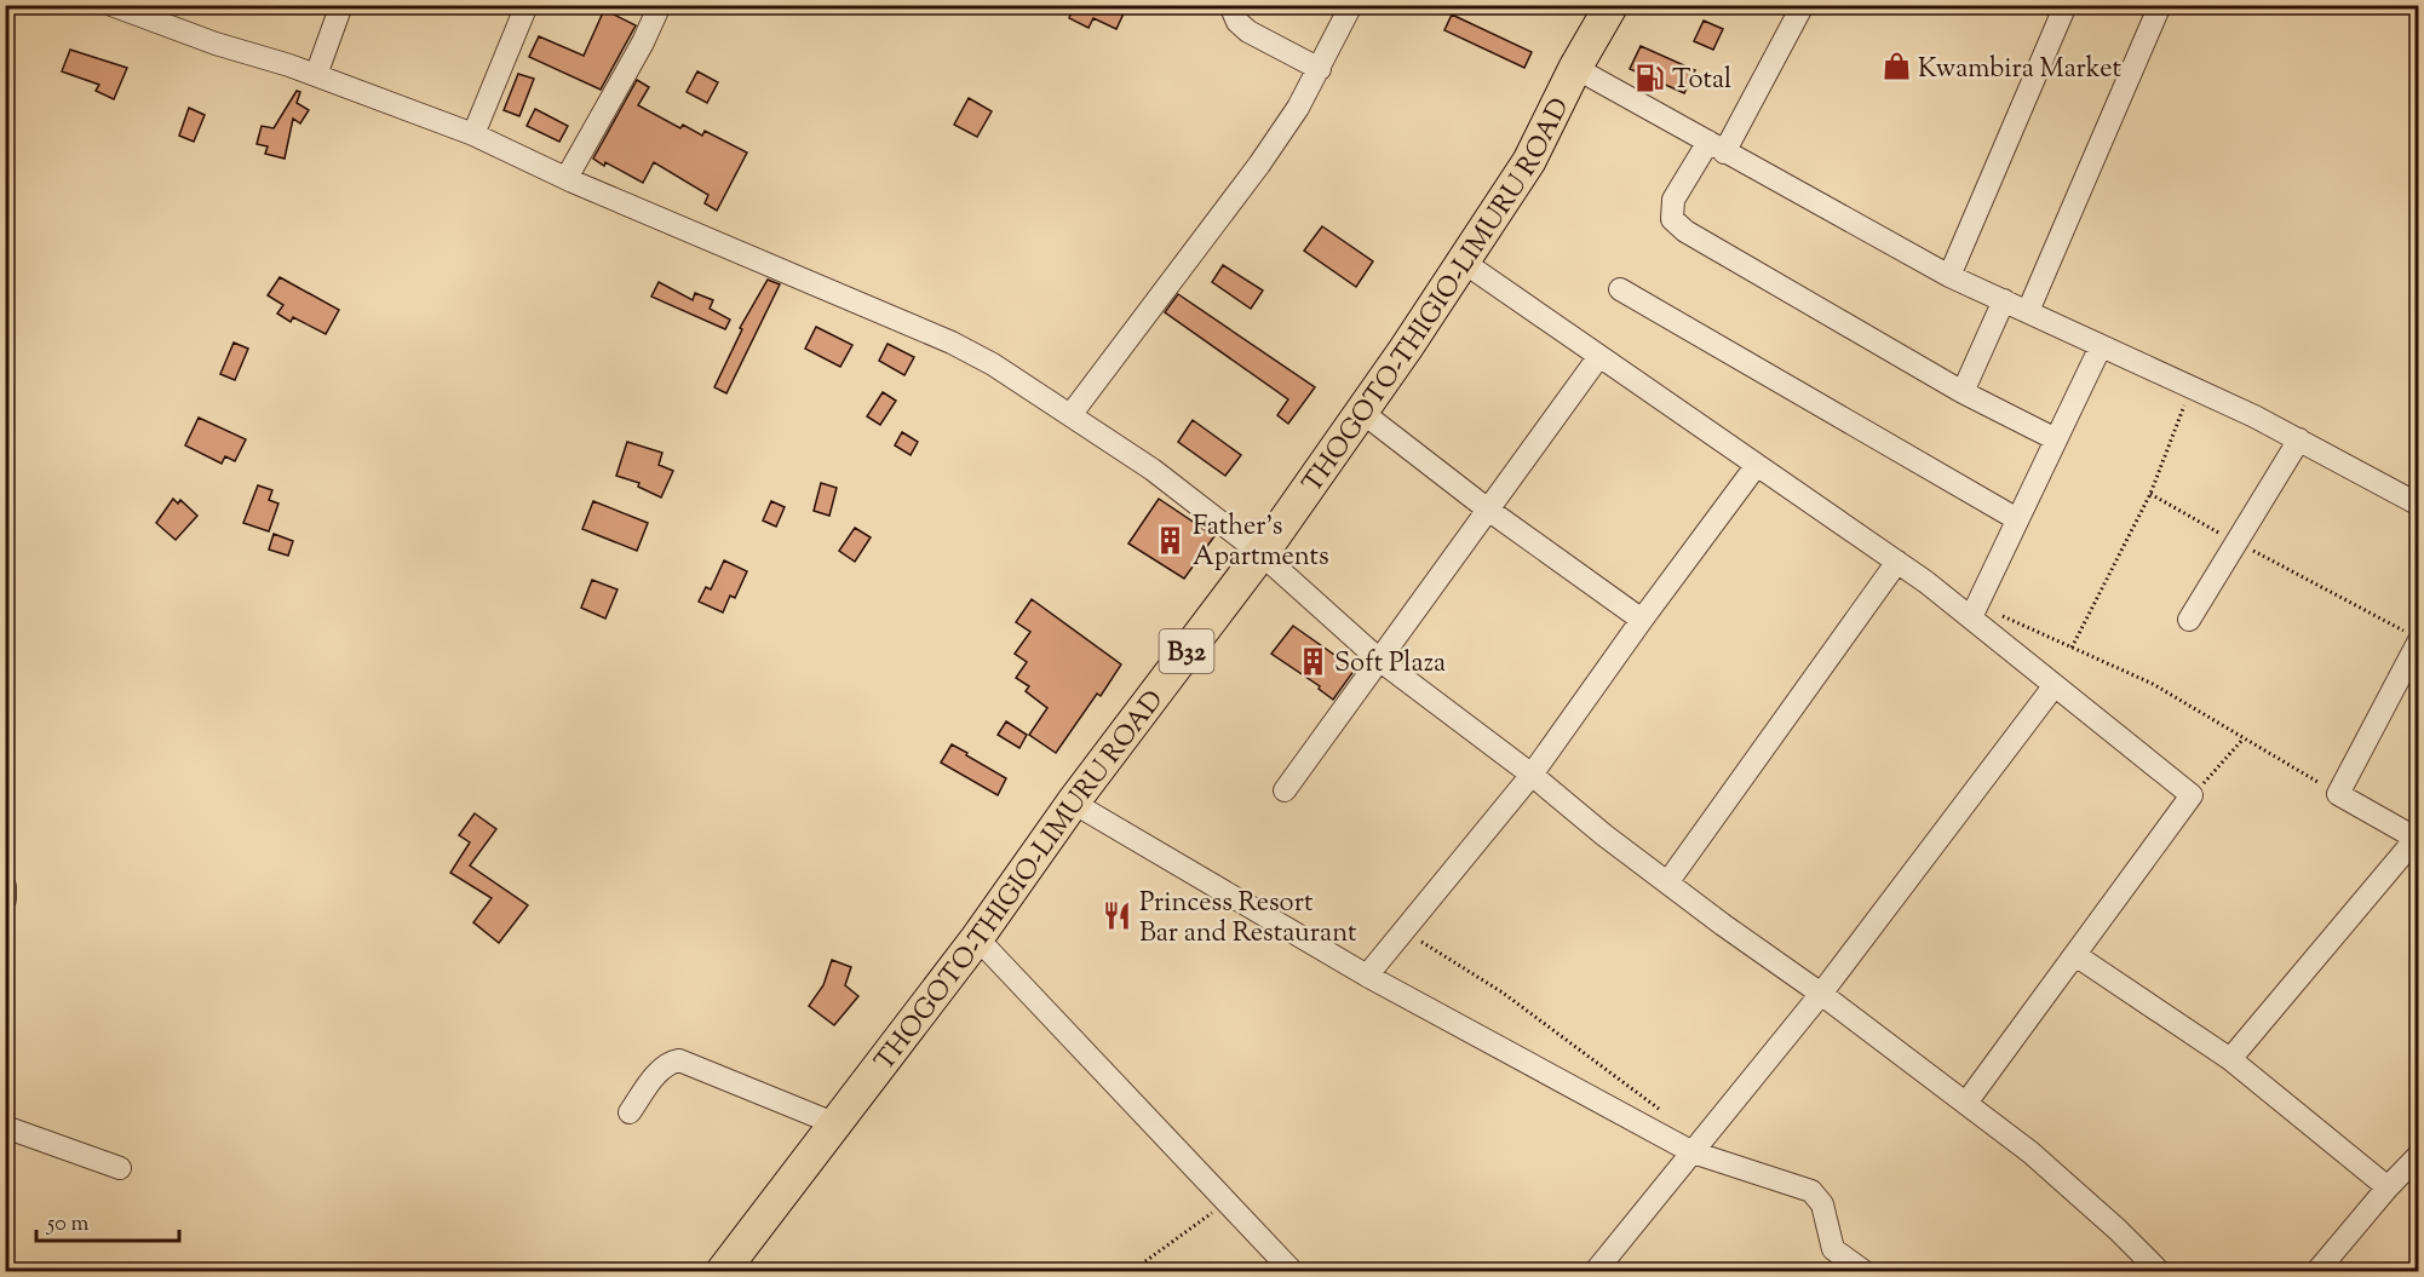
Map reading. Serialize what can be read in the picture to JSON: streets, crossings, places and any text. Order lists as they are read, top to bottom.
{
  "streets": {
    "highway": ["THOGOTO-THIGIO-LIMURU ROAD", "B32"]
  },
  "places": {
    "shop": ["Kwambira Market"],
    "fuel station": ["Total"],
    "building": ["Father's Apartments", "Soft Plaza"],
    "restaurant": ["Princess Resort Bar and Restaurant"]
  },
  "scale_bar": "50 m"
}
